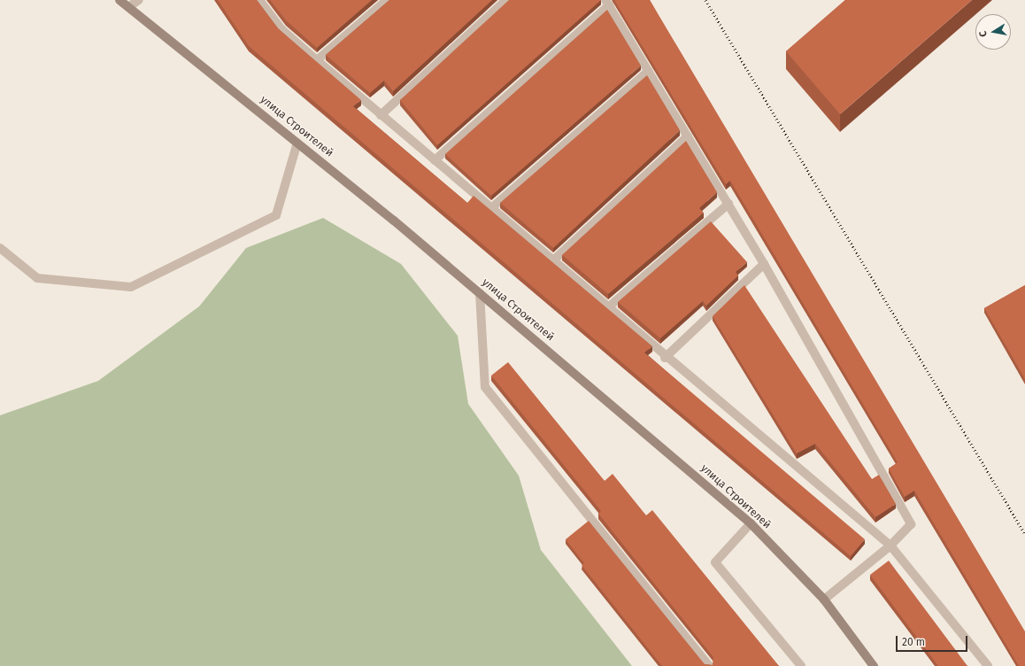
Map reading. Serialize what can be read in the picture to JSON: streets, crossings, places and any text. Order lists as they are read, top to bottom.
{
  "streets": {
    "main road": ["улица Строителей"]
  },
  "scale_bar": "20 m",
  "north": "left"
}
